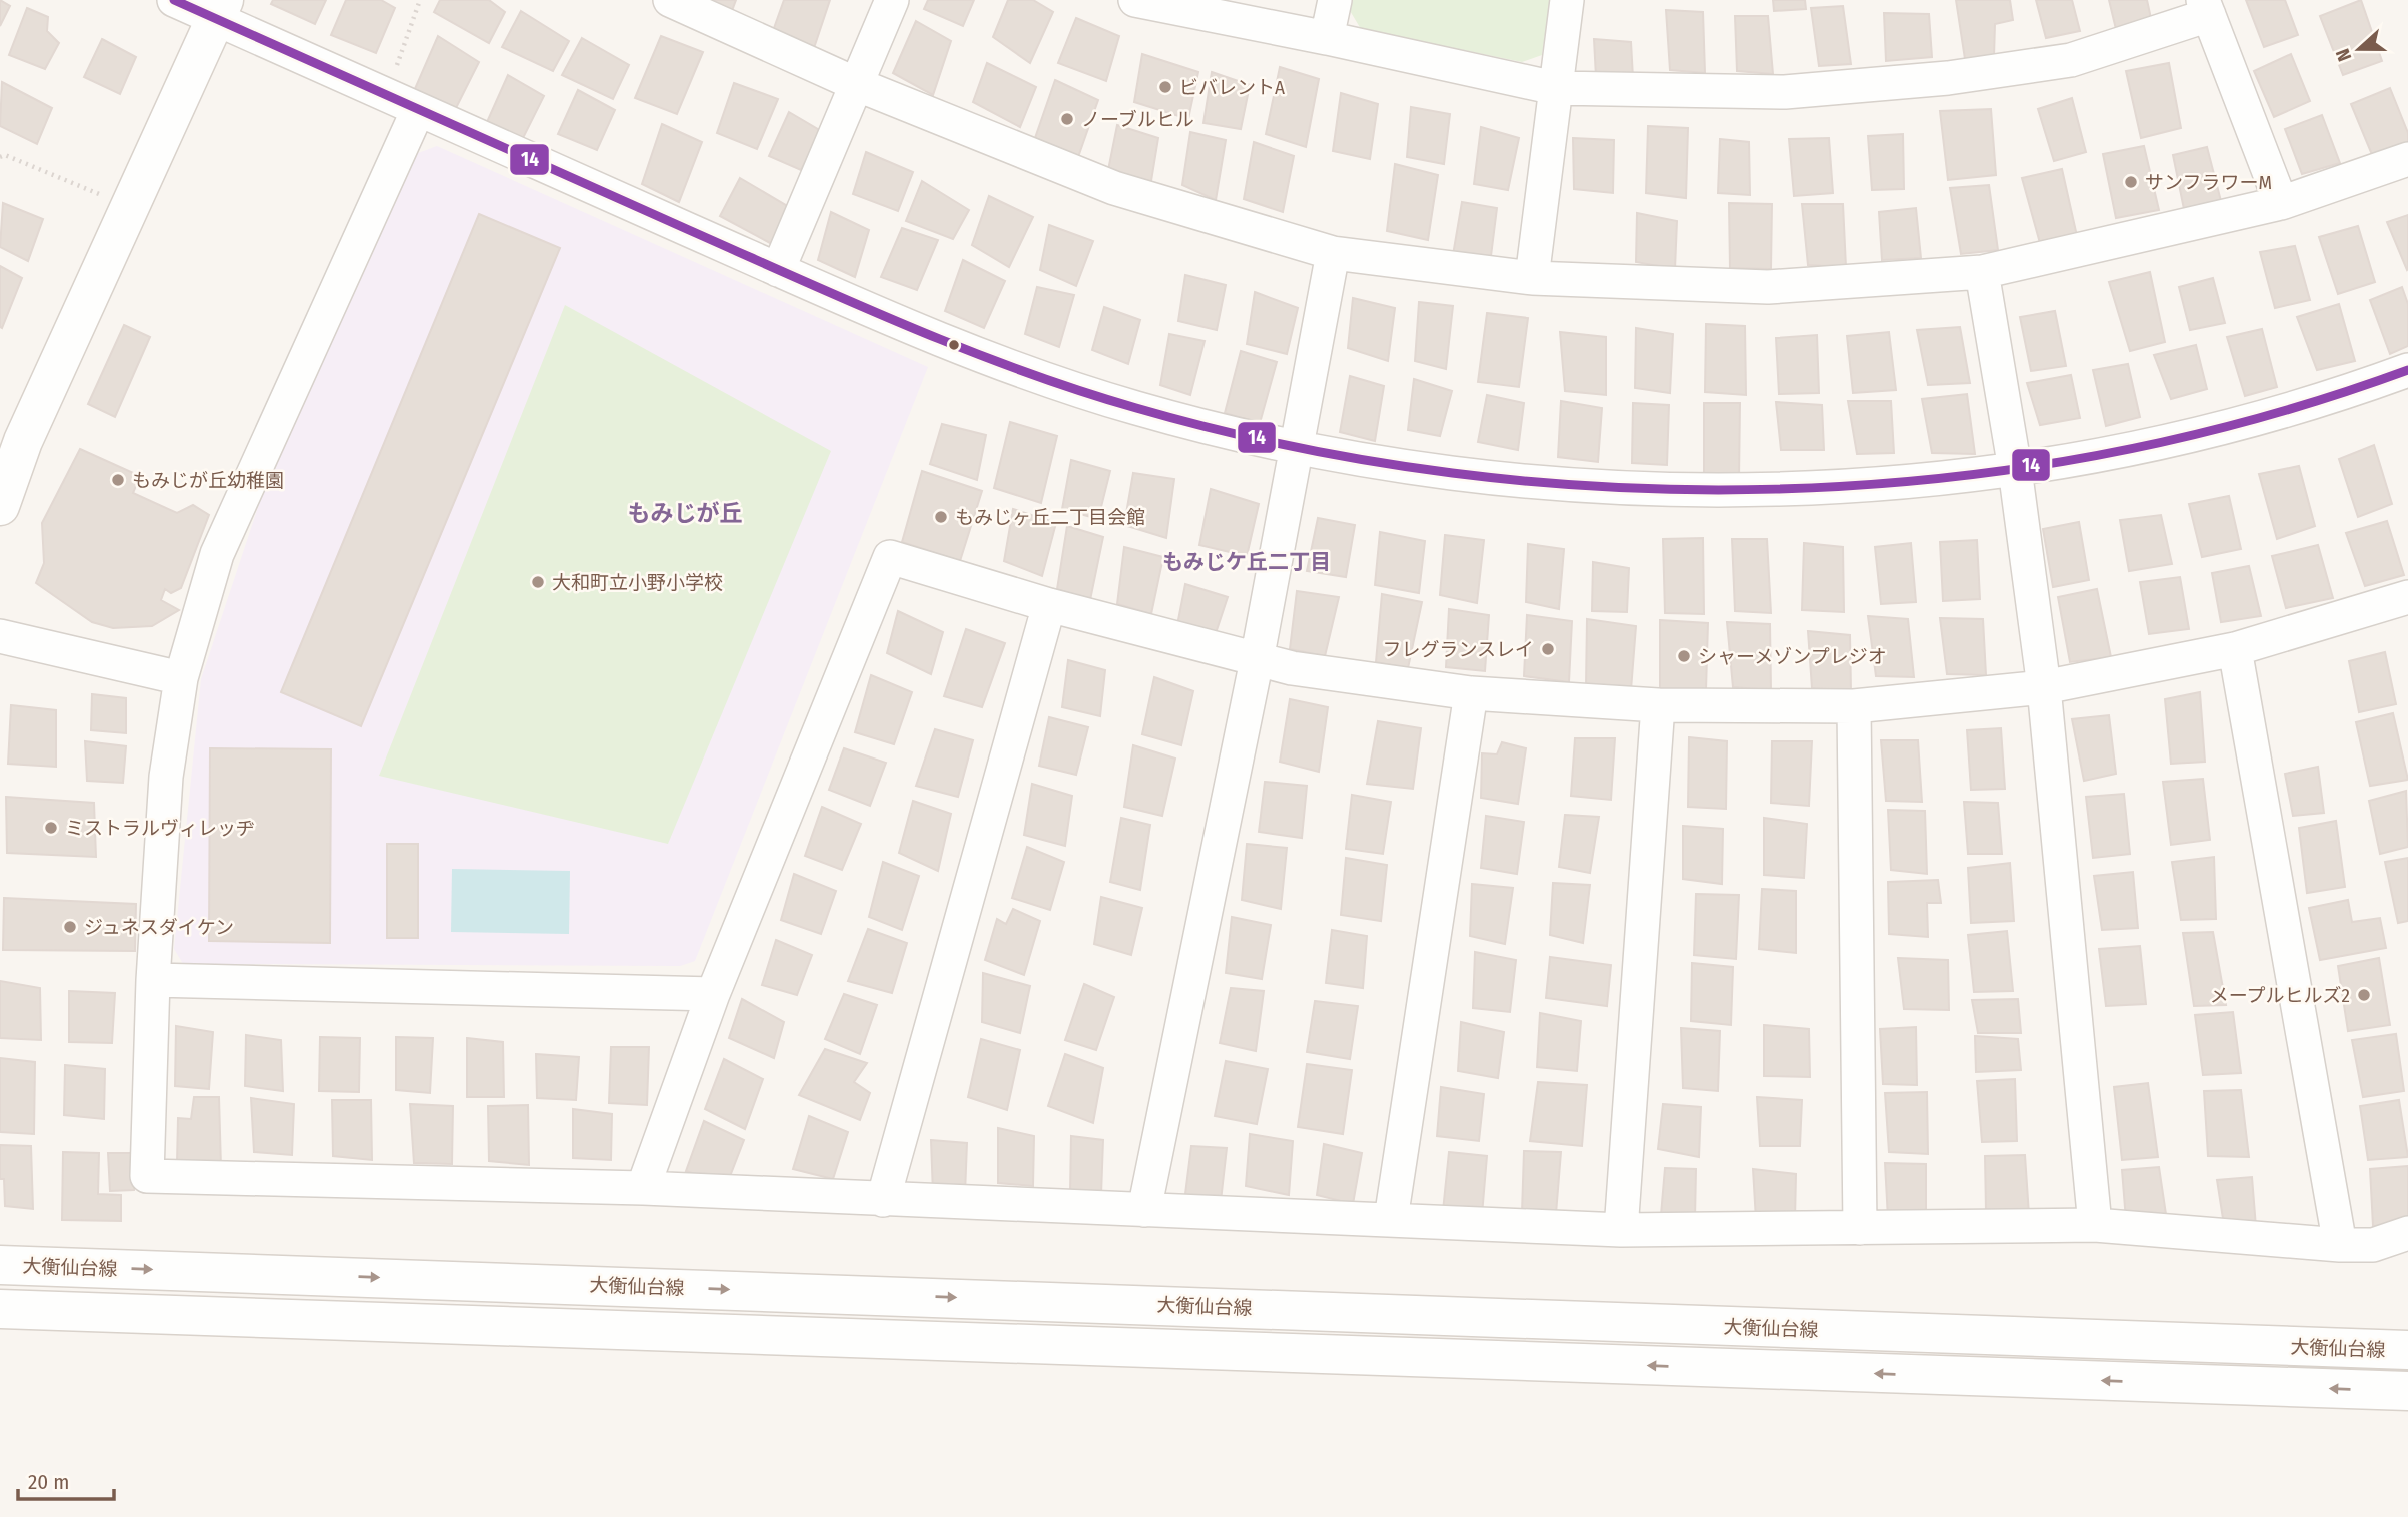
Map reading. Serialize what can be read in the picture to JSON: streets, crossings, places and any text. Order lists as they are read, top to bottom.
{
  "streets": {
    "main road": ["大衡仙台線"]
  },
  "districts": ["もみじが丘", "もみじケ丘二丁目"],
  "places": [
    "ビバレントA",
    "ノーブルヒル",
    "サンフラワーM",
    "もみじが丘幼稚園",
    "もみじヶ丘二丁目会館",
    "大和町立小野小学校",
    "フレグランスレイ",
    "シャーメゾンプレジオ",
    "ミストラルヴィレッヂ",
    "ジュネスダイケン",
    "メープルヒルズ2"
  ],
  "lines": ["transit line 14"],
  "scale_bar": "20 m",
  "north": "left"
}
